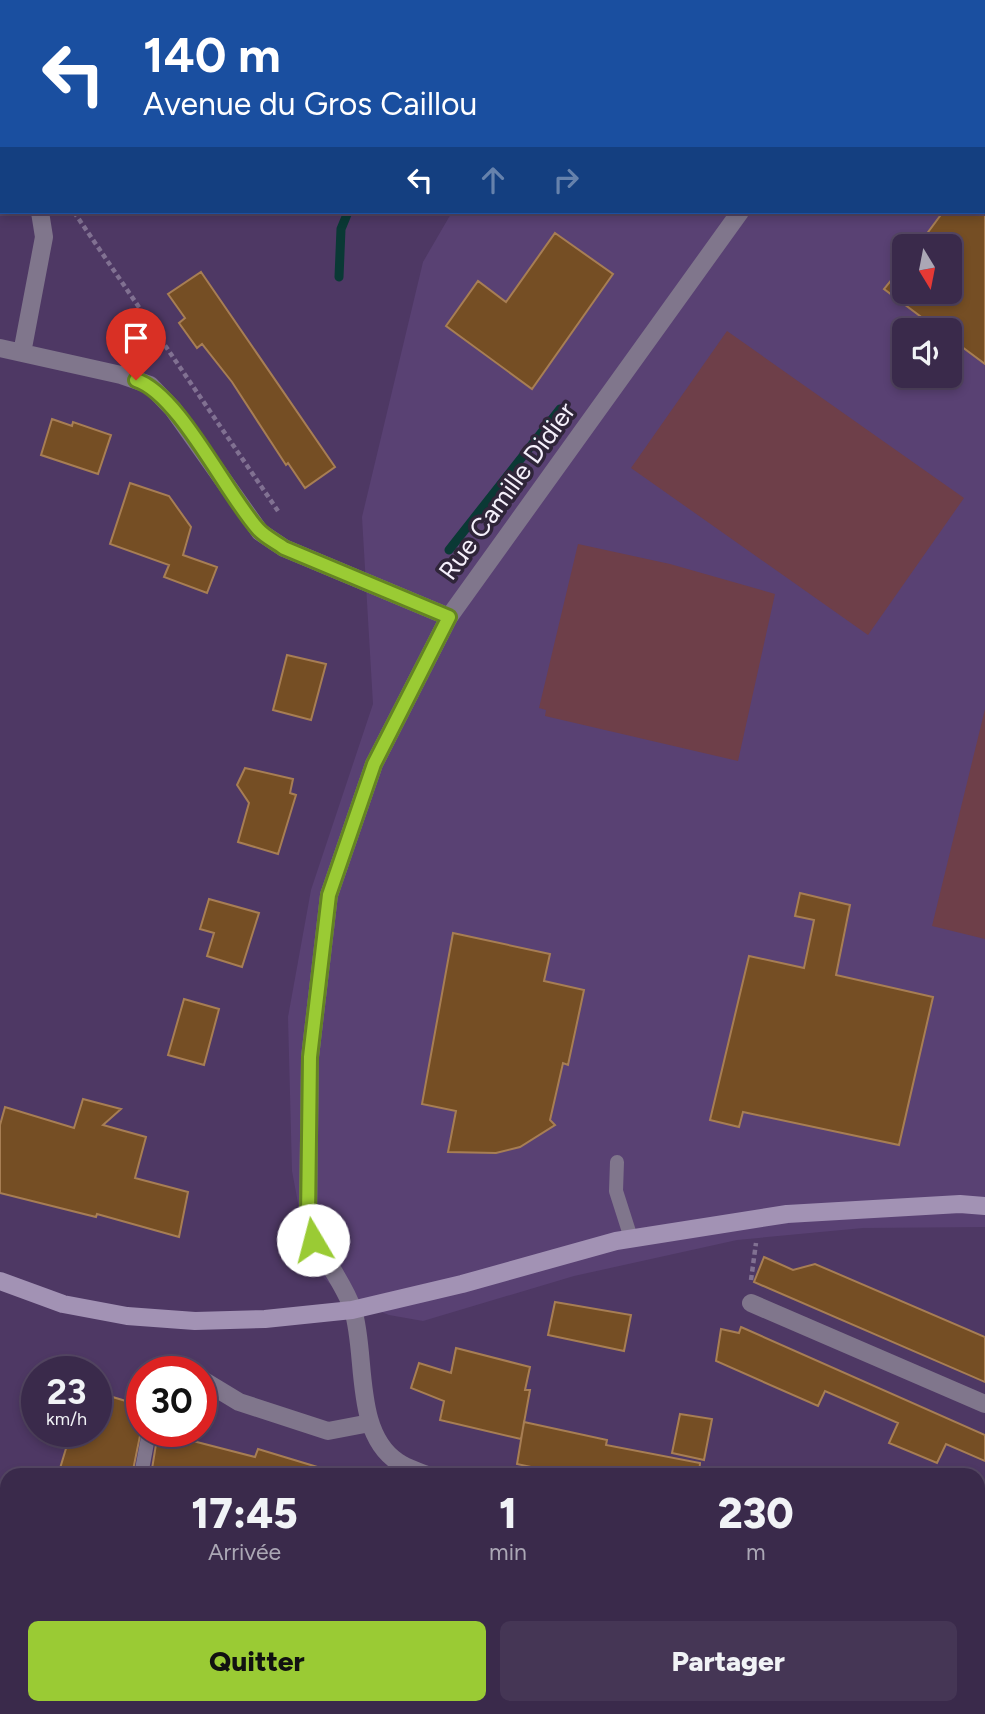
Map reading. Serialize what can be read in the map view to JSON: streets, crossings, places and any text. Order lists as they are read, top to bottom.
{
  "streets": {
    "street": ["Rue Camille Didier"]
  },
  "north": "bottom",
  "page": {
    "turn": ["140 m", "Avenue du Gros Caillou"],
    "speed": "23 km/h",
    "limit": "30",
    "eta": [
      "17:45",
      "Arrivée",
      "1",
      "min",
      "230",
      "m"
    ],
    "buttons": ["Quitter", "Partager"]
  }
}
